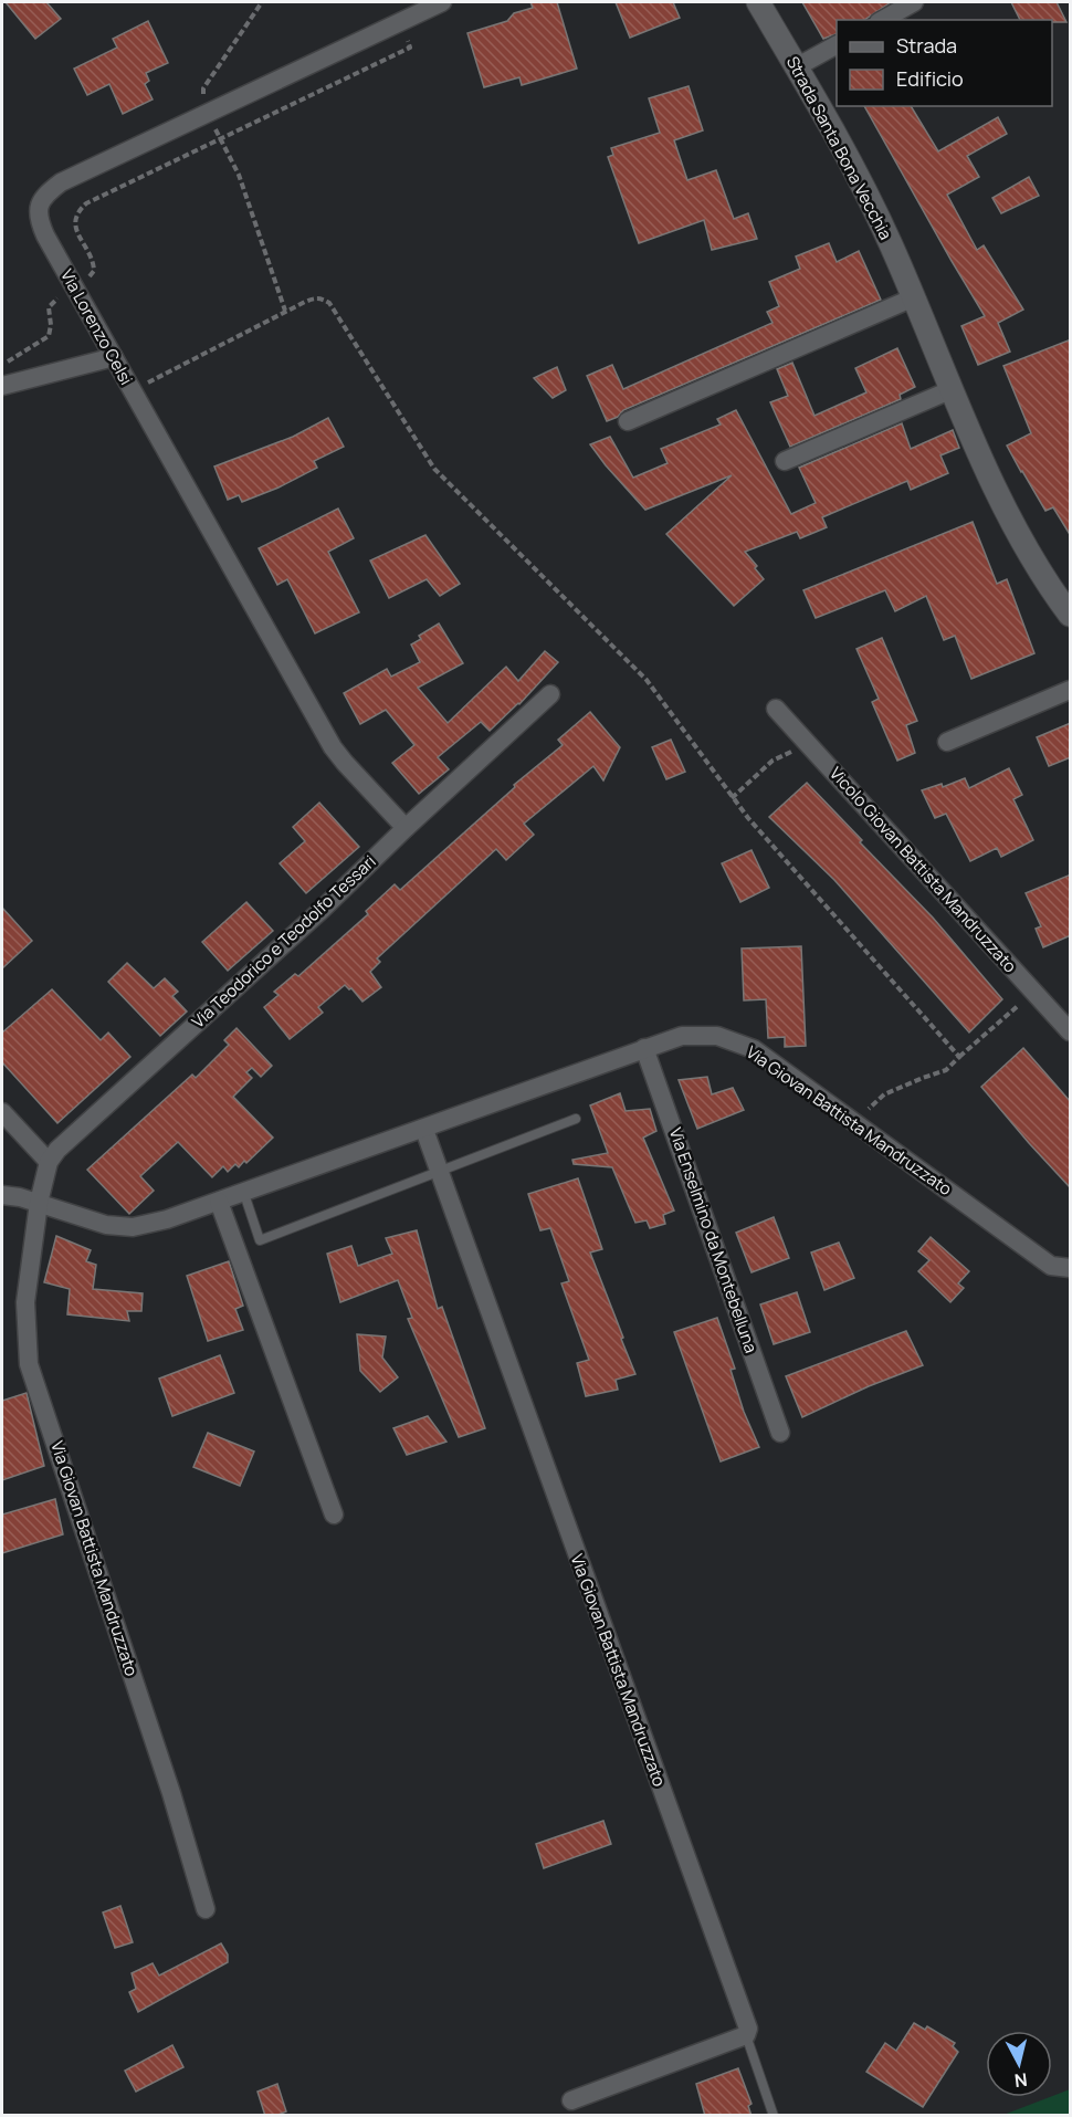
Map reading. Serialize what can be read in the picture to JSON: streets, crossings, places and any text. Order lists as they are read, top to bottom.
{
  "streets": {
    "street": [
      "Strada Santa Bona Vecchia",
      "Via Lorenzo Celsi",
      "Vicolo Giovan Battista Mandruzzato",
      "Via Teodorico e Teodolfo Tessari",
      "Via Giovan Battista Mandruzzato",
      "Via Enselmino da Montebelluna"
    ]
  },
  "crossings": [
    ["Via Lorenzo Celsi", "Via Teodorico e Teodolfo Tessari"],
    ["Via Teodorico e Teodolfo Tessari", "Via Giovan Battista Mandruzzato"],
    ["Via Giovan Battista Mandruzzato", "Via Enselmino da Montebelluna"]
  ],
  "legend": ["Strada", "Edificio"],
  "north": "bottom"
}
